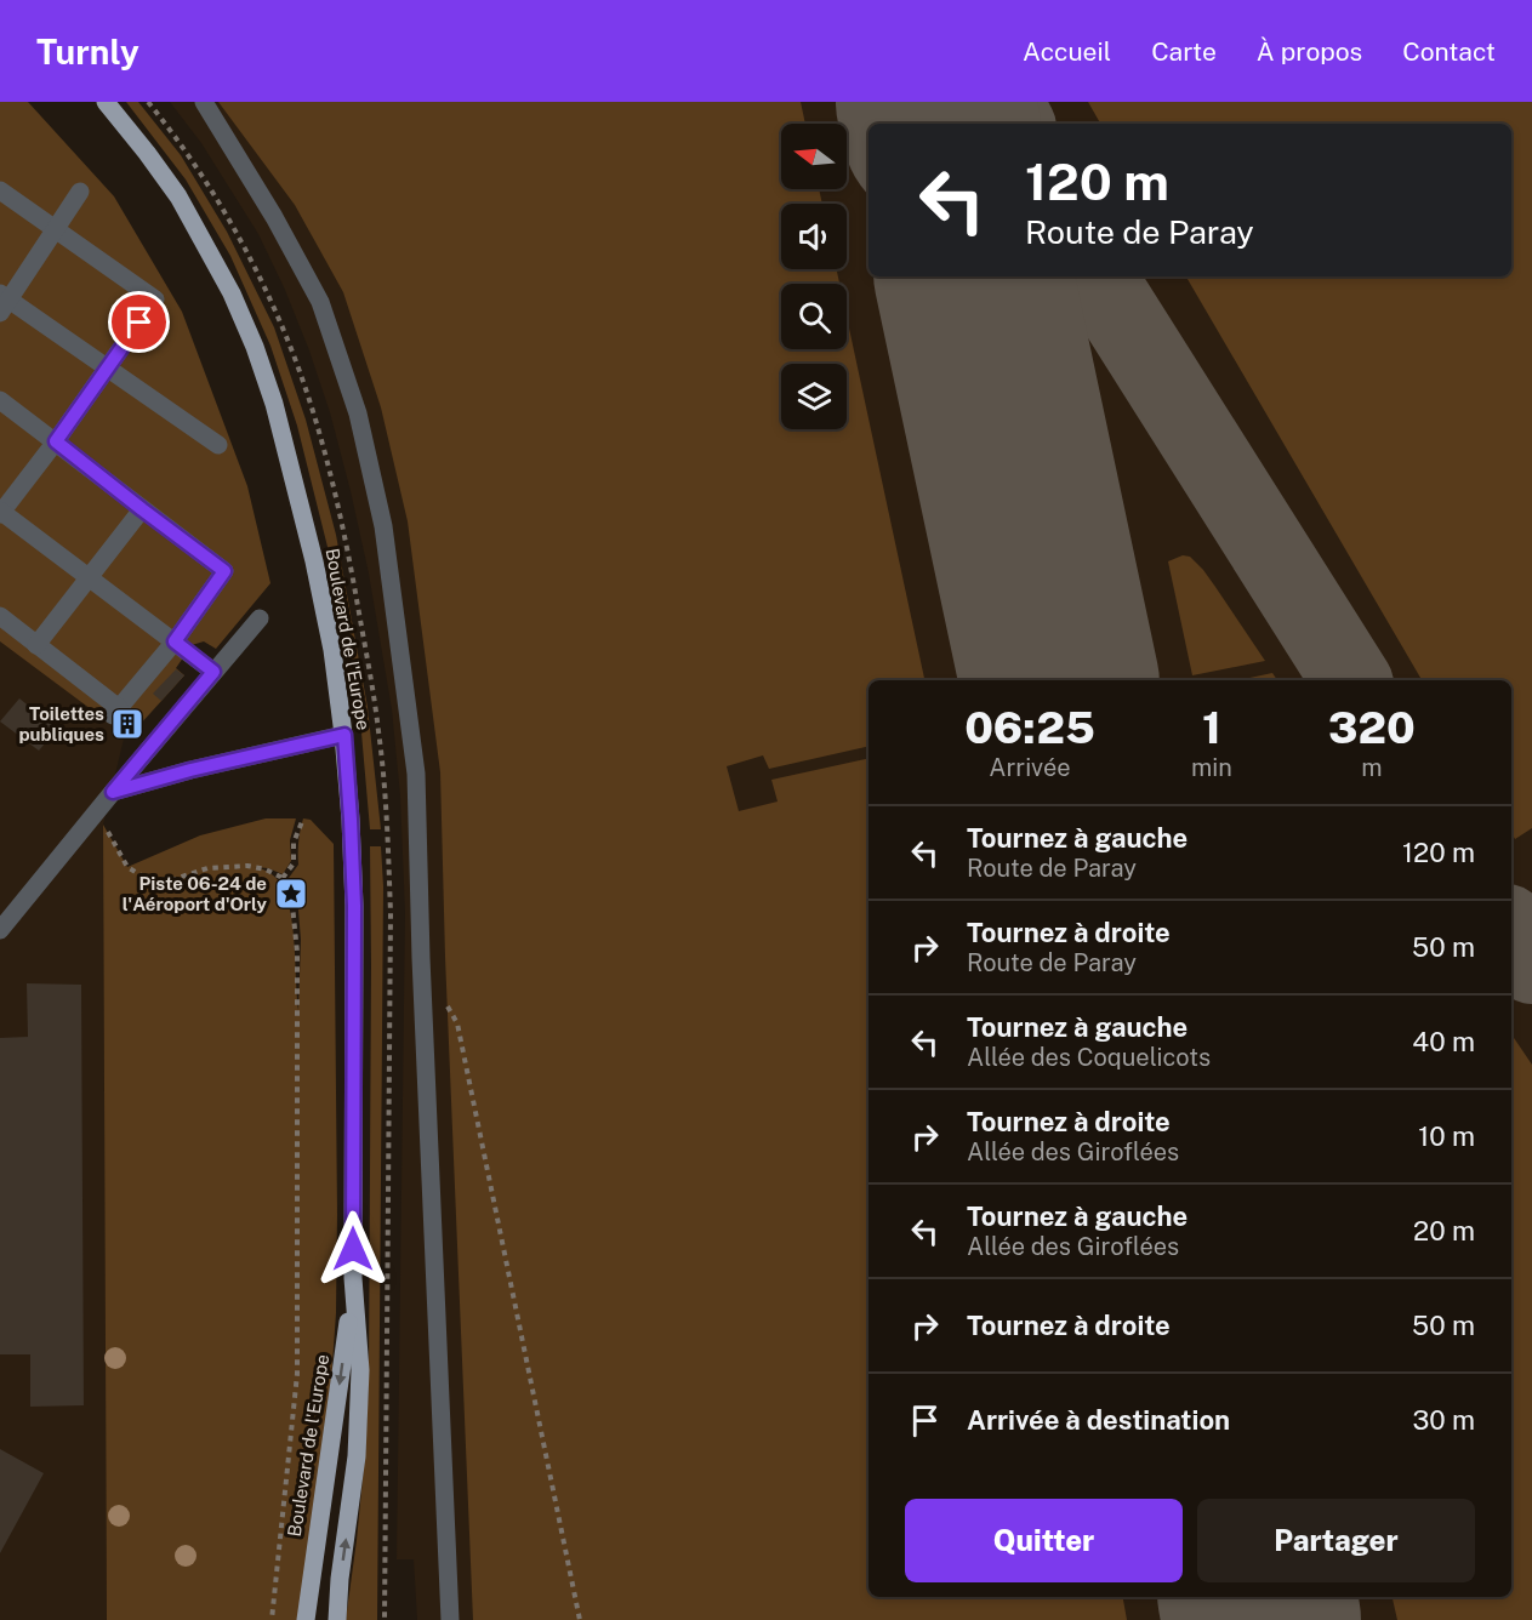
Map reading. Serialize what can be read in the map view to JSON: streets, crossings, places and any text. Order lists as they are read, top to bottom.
{
  "streets": {
    "main road": ["Boulevard de l'Europe"]
  },
  "places": {
    "building": ["Toilettes publiques"],
    "place": ["Piste 06-24 de l'Aéroport d'Orly"]
  },
  "north": "left",
  "page": {
    "header": "Turnly",
    "nav": [
      "Accueil",
      "Carte",
      "À propos",
      "Contact"
    ],
    "turn": ["120 m", "Route de Paray"],
    "eta": [
      "06:25",
      "Arrivée",
      "1",
      "min",
      "320",
      "m"
    ],
    "list": [
      {
        "name": "Tournez à gauche",
        "note": "Route de Paray",
        "value": "120 m"
      },
      {
        "name": "Tournez à droite",
        "note": "Route de Paray",
        "value": "50 m"
      },
      {
        "name": "Tournez à gauche",
        "note": "Allée des Coquelicots",
        "value": "40 m"
      },
      {
        "name": "Tournez à droite",
        "note": "Allée des Giroflées",
        "value": "10 m"
      },
      {
        "name": "Tournez à gauche",
        "note": "Allée des Giroflées",
        "value": "20 m"
      },
      {
        "name": "Tournez à droite",
        "value": "50 m"
      },
      {
        "name": "Arrivée à destination",
        "value": "30 m"
      }
    ],
    "buttons": ["Quitter", "Partager"]
  }
}
